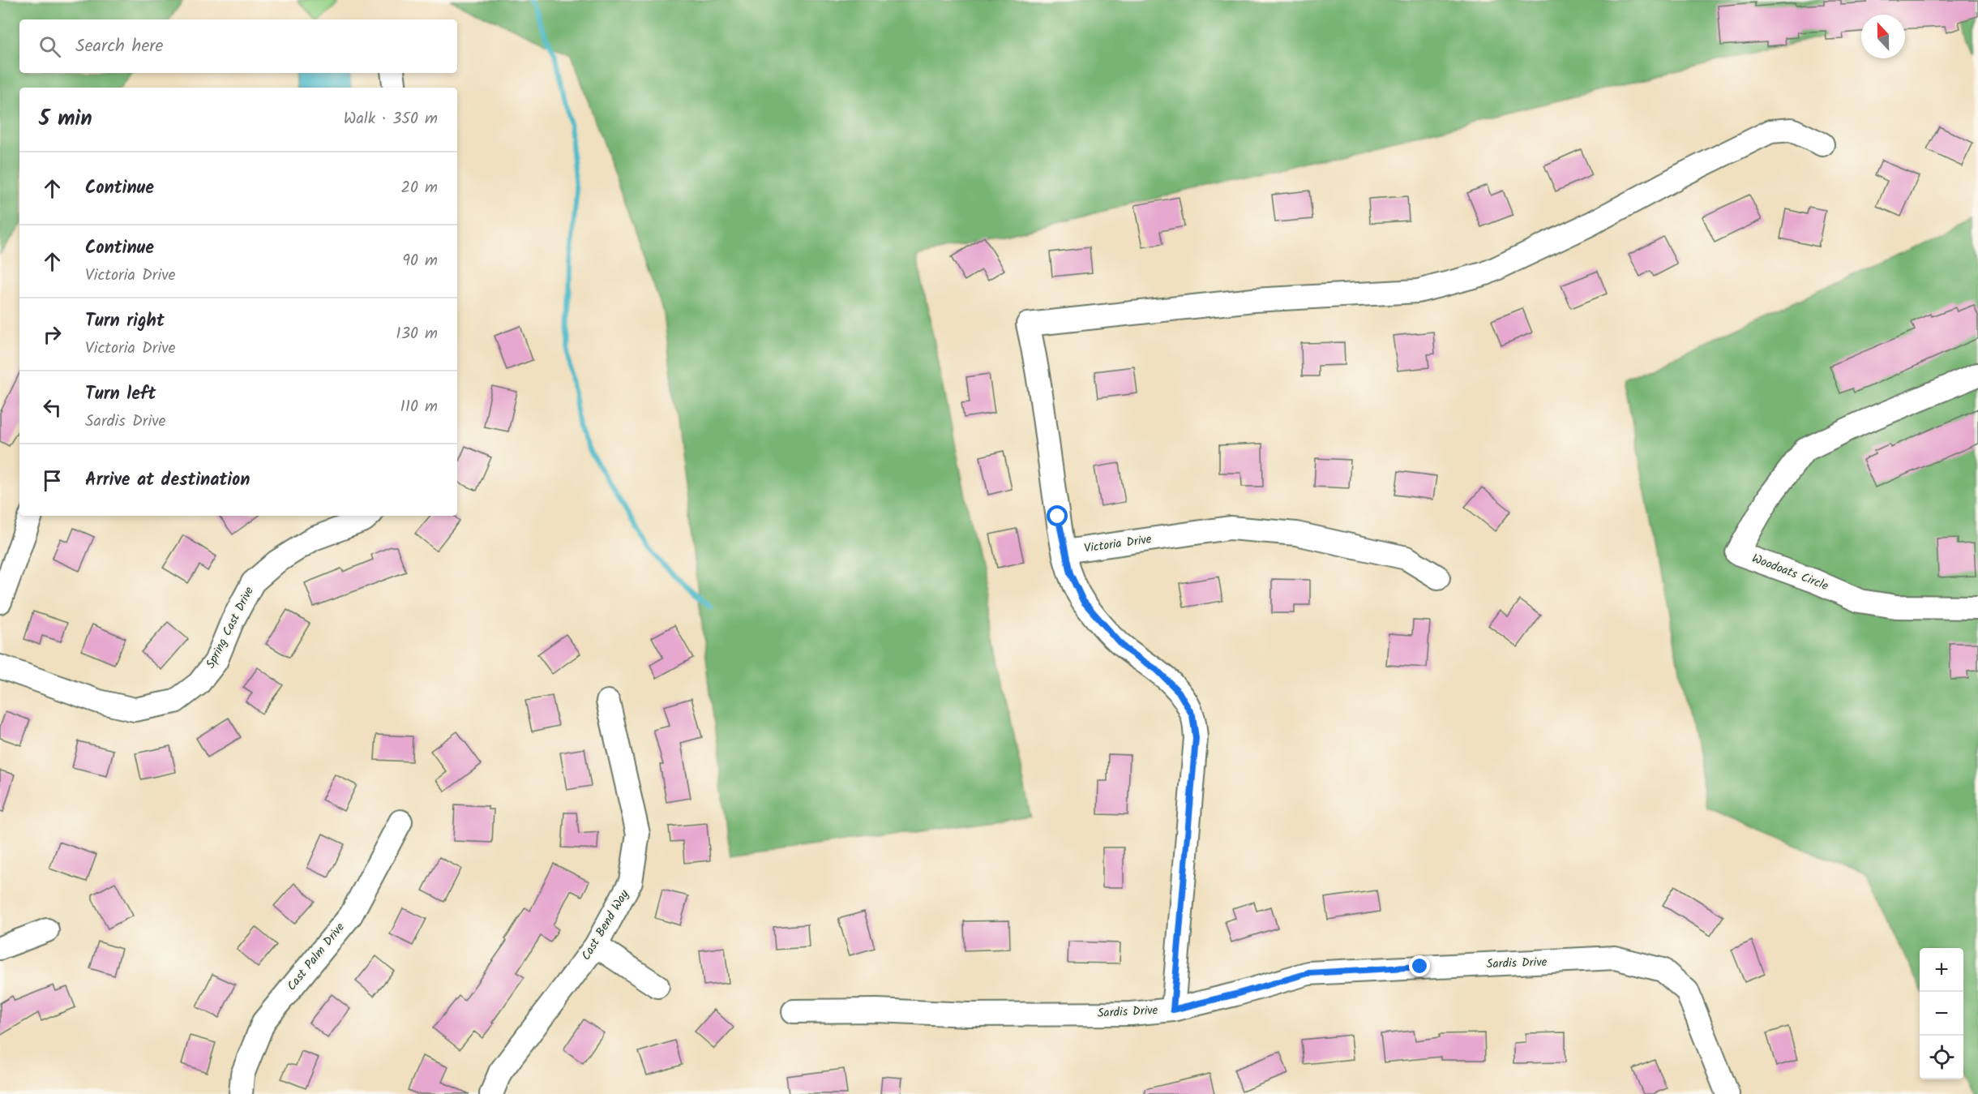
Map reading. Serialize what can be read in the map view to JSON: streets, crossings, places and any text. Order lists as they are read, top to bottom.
{
  "streets": {
    "street": [
      "Victoria Drive",
      "Woodoats Circle",
      "Spring Cast Drive",
      "Cast Bend Way",
      "Cast Palm Drive",
      "Sardis Drive"
    ]
  },
  "north": "top",
  "page": {
    "search": "Search here",
    "heading": ["5 min", "Walk · 350 m"],
    "list": [
      ["Continue", "20 m"],
      ["Continue", "Victoria Drive", "90 m"],
      ["Turn right", "Victoria Drive", "130 m"],
      ["Turn left", "Sardis Drive", "110 m"],
      "Arrive at destination"
    ],
    "map_buttons": ["+", "−"]
  }
}
